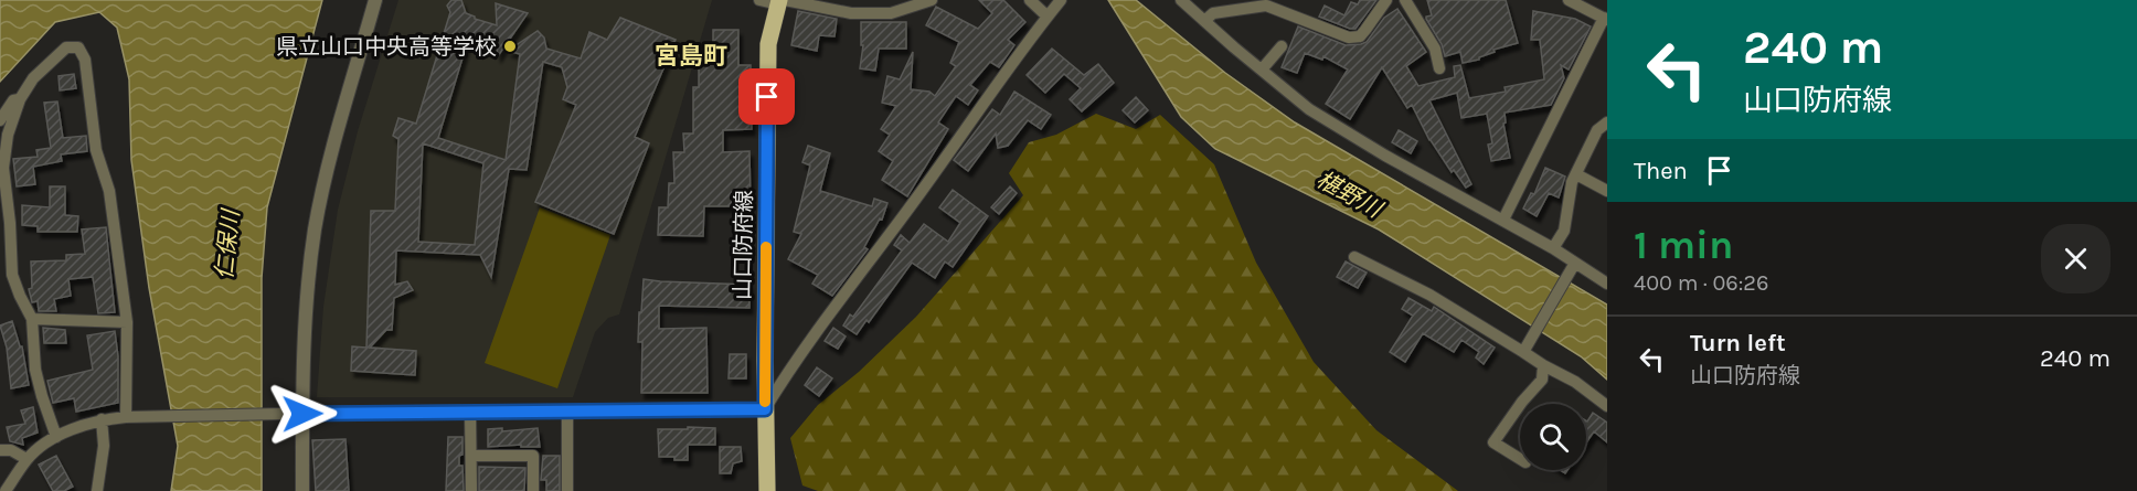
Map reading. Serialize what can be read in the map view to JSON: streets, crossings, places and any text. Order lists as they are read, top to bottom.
{
  "streets": {
    "main road": ["山口防府線"]
  },
  "districts": ["宮島町"],
  "water": ["椹野川", "仁保川"],
  "places": ["県立山口中央高等学校"],
  "page": {
    "turn": ["240 m", "山口防府線"],
    "then": "Then",
    "heading": ["1 min", "400 m · 06:26"],
    "list": [
      {
        "name": "Turn left",
        "note": "山口防府線",
        "value": "240 m"
      }
    ]
  }
}
